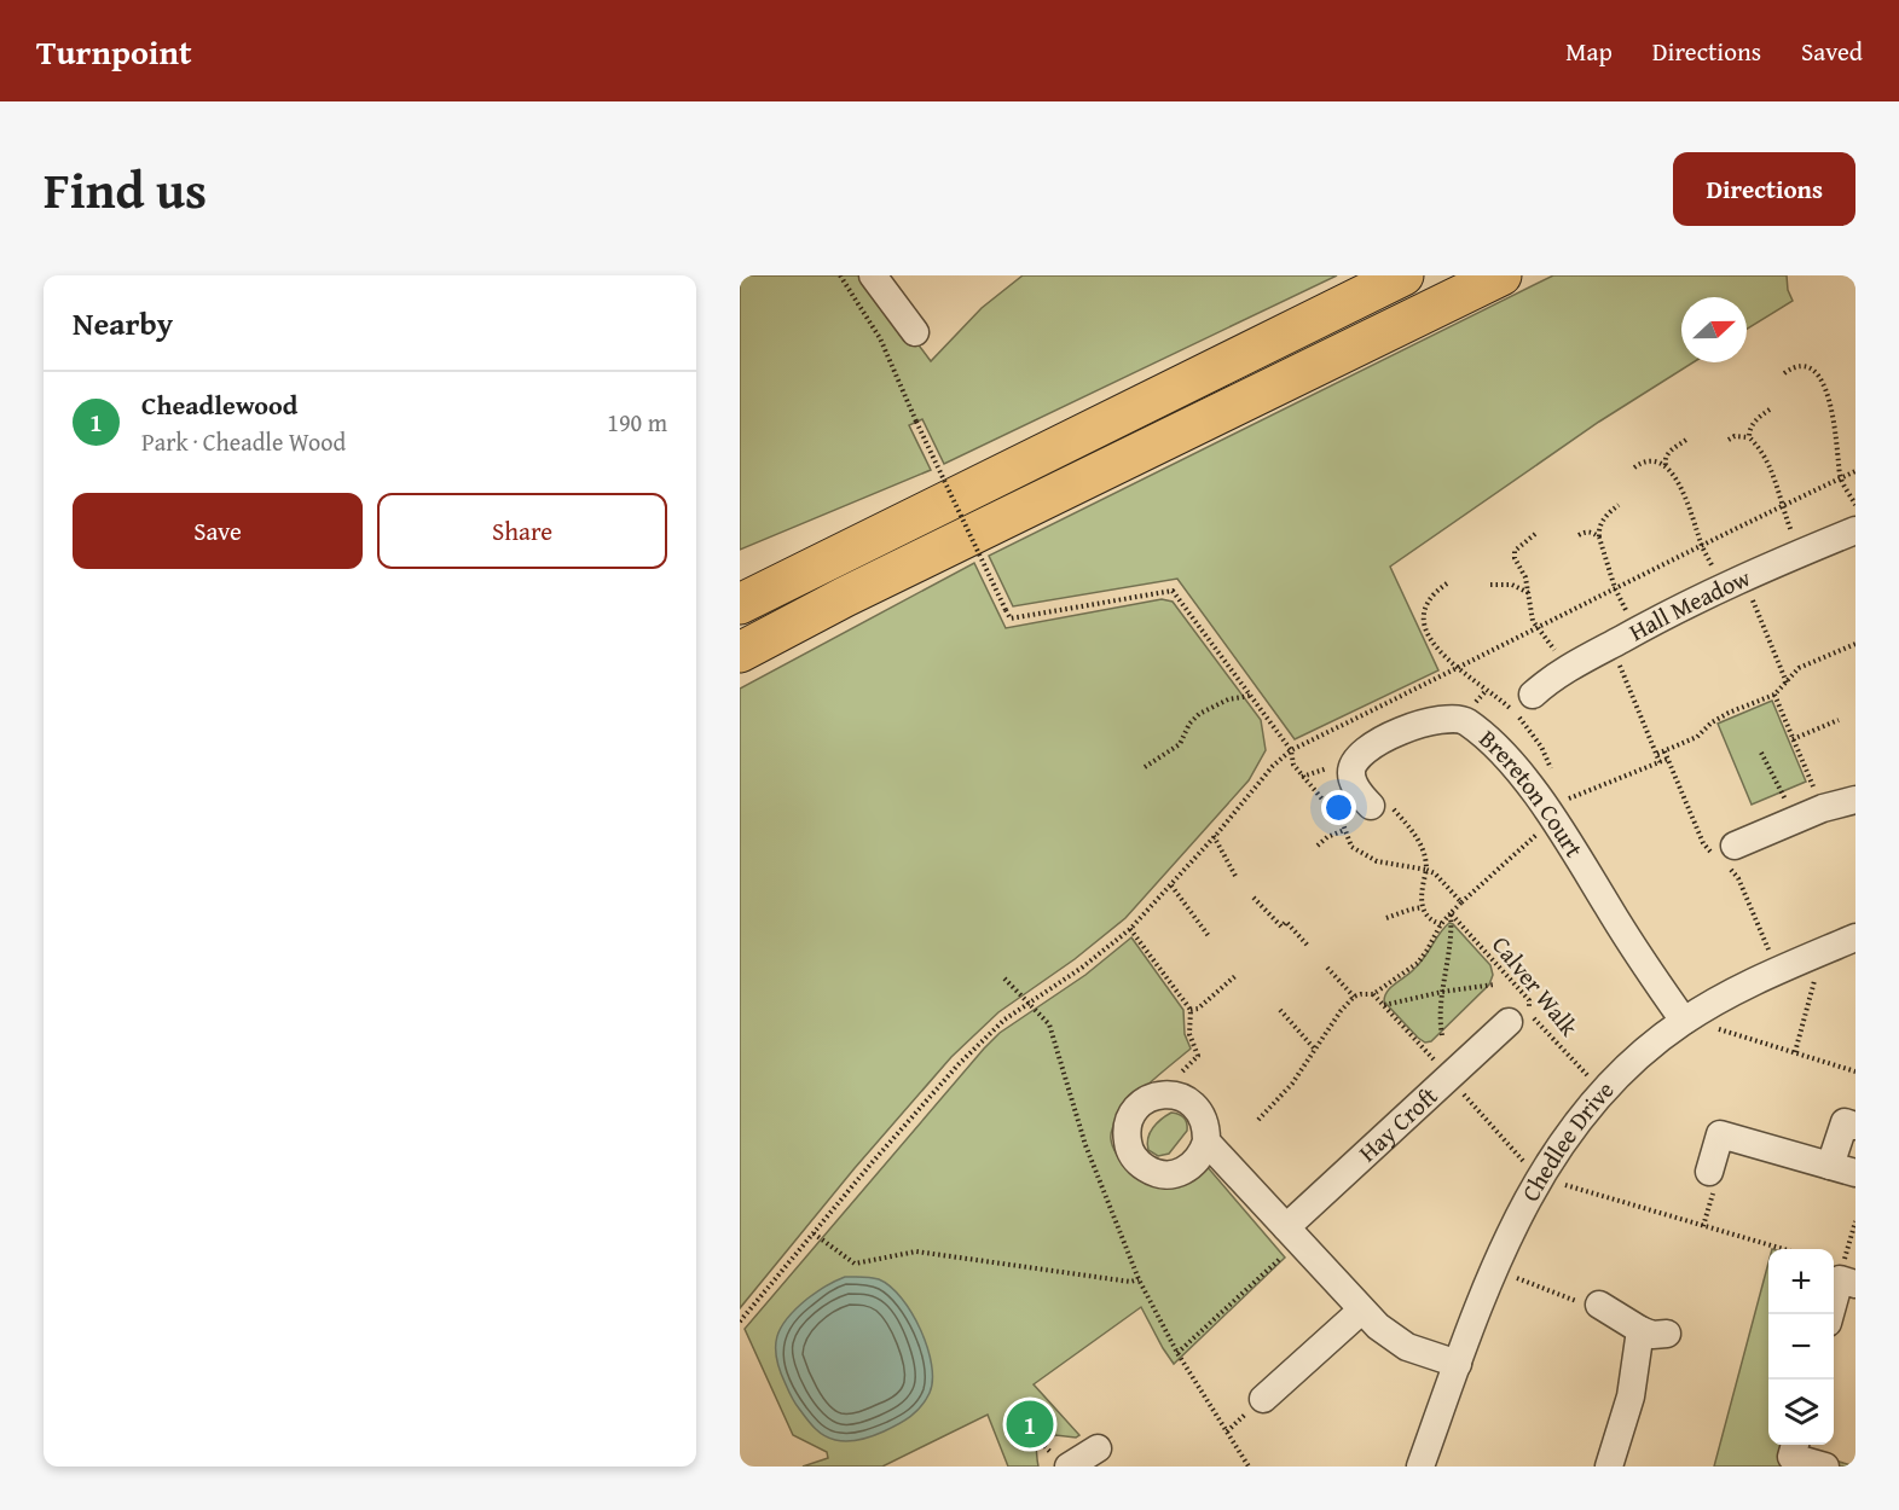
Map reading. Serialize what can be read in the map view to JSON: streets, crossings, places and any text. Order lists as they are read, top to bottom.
{
  "streets": {
    "street": [
      "Hall Meadow",
      "Brereton Court",
      "Hay Croft",
      "Chedlee Drive"
    ],
    "path": ["Calver Walk"]
  },
  "crossings": [
    ["Brereton Court", "Chedlee Drive"]
  ],
  "north": "right",
  "page": {
    "header": "Turnpoint",
    "nav": ["Map", "Directions", "Saved"],
    "title": "Find us",
    "buttons": [
      "Directions",
      ["Save", "Share"]
    ],
    "heading": "Nearby",
    "list": [
      {
        "mark": "1",
        "name": "Cheadlewood",
        "note": "Park · Cheadle Wood",
        "value": "190 m"
      }
    ],
    "map_buttons": ["+", "−"],
    "pins": "1"
  }
}
